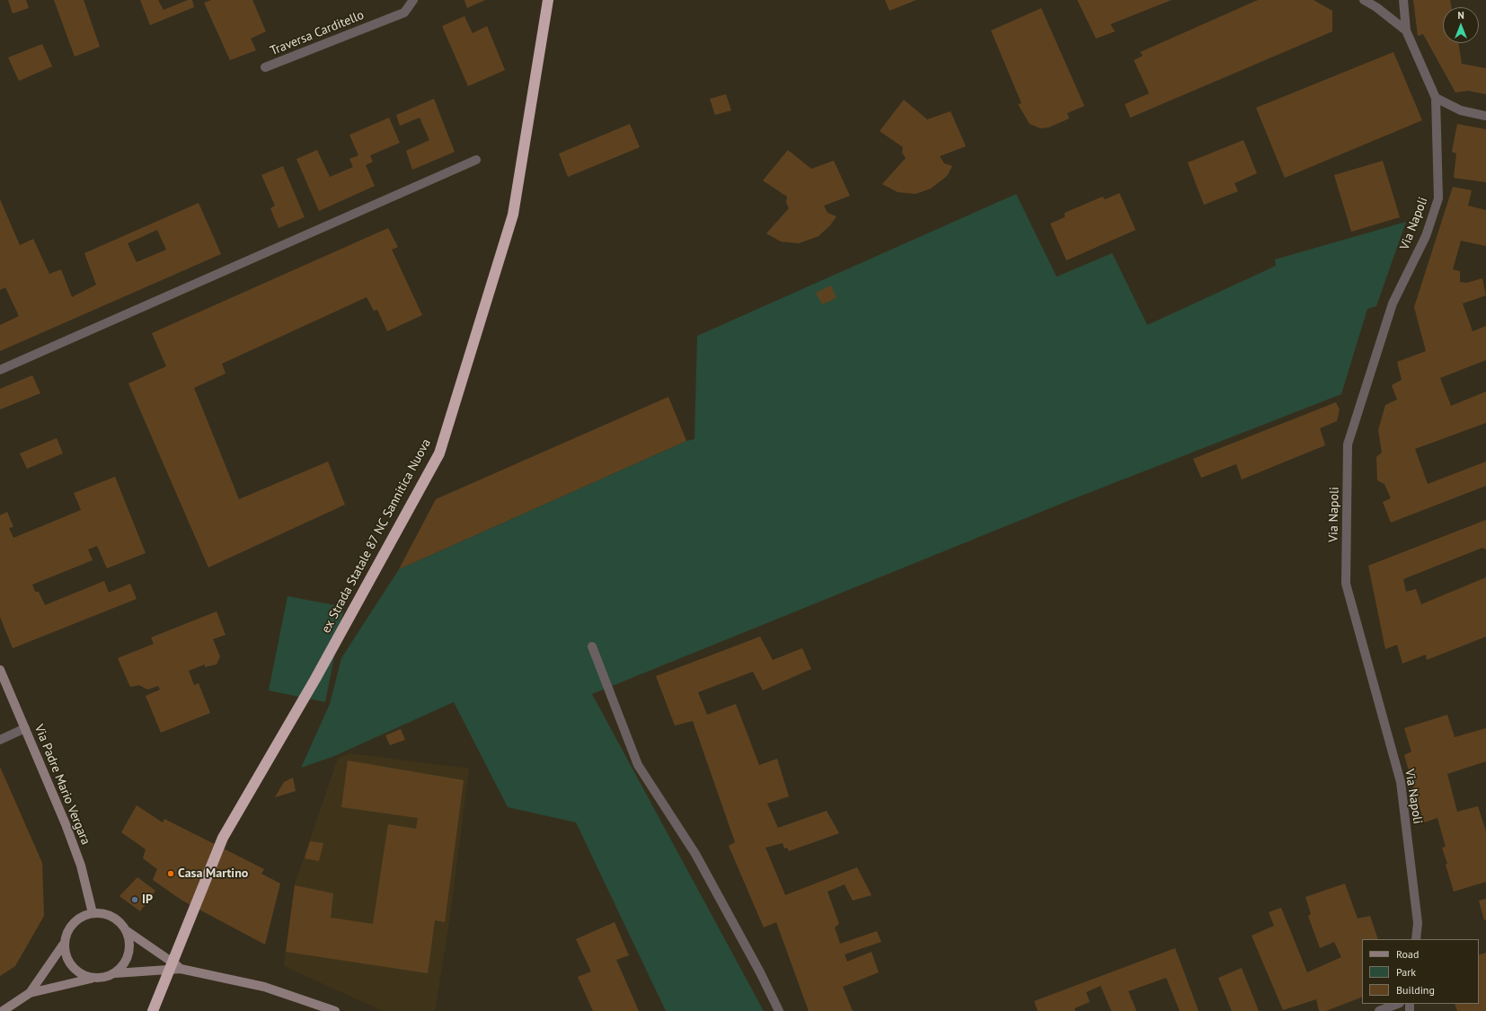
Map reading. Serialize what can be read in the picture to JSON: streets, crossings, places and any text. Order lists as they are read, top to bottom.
{
  "streets": {
    "highway": ["ex Strada Statale 87 NC Sannitica Nuova"],
    "street": ["Traversa Carditello", "Via Napoli", "Via Padre Mario Vergara"]
  },
  "places": ["Casa Martino", "IP"],
  "legend": ["Road", "Park", "Building"],
  "north": "top"
}
